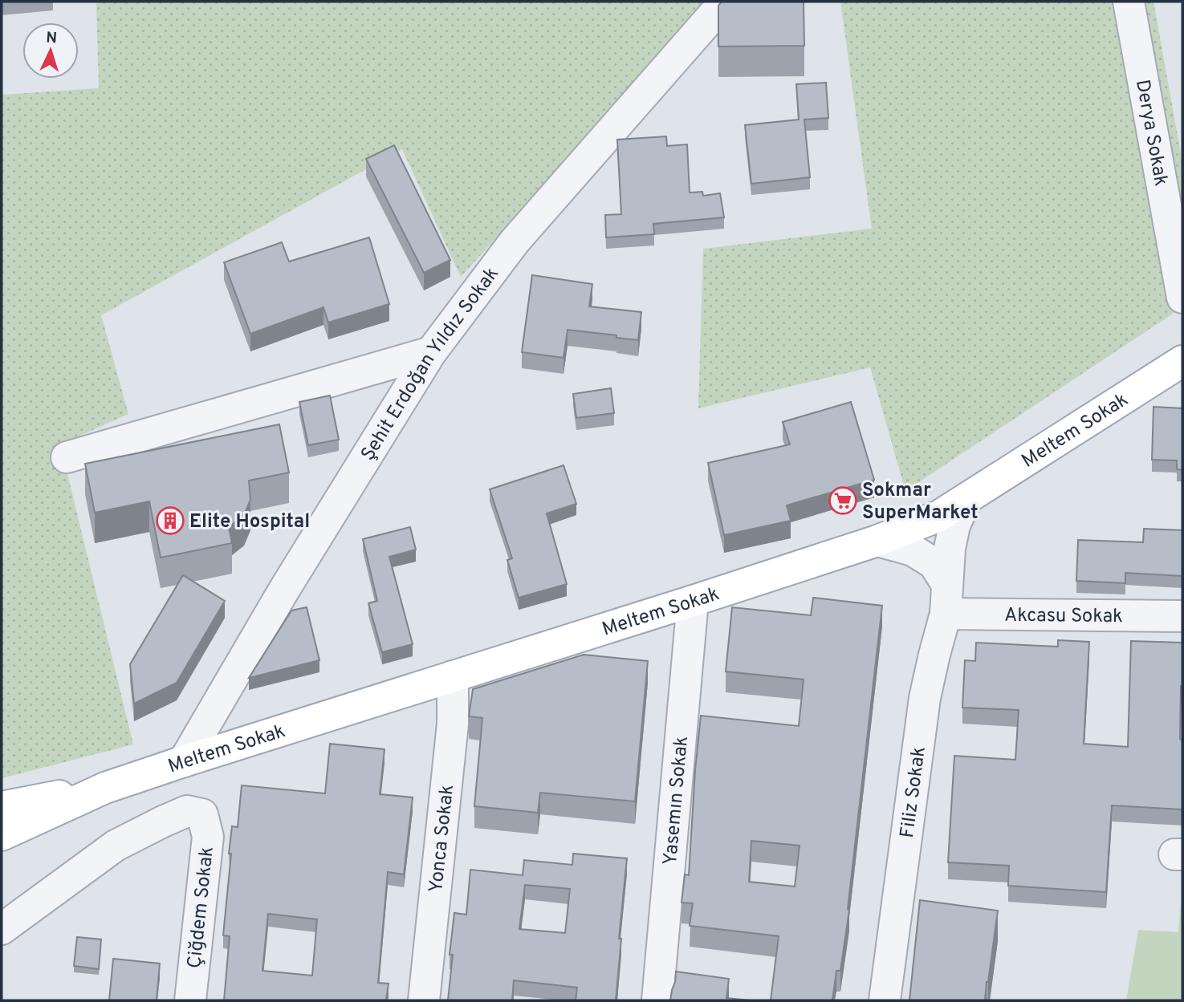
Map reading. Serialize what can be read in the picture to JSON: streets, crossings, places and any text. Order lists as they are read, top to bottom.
{
  "streets": {
    "main road": ["Meltem Sokak"],
    "street": [
      "Derya Sokak",
      "Şehit Erdoğan Yıldız Sokak",
      "Akcasu Sokak",
      "Filiz Sokak",
      "Yasemın Sokak",
      "Yonca Sokak",
      "Çiğdem Sokak"
    ]
  },
  "crossings": [
    ["Şehit Erdoğan Yıldız Sokak", "Meltem Sokak"],
    ["Meltem Sokak", "Filiz Sokak"],
    ["Meltem Sokak", "Yasemın Sokak"],
    ["Meltem Sokak", "Yonca Sokak"],
    ["Akcasu Sokak", "Filiz Sokak"]
  ],
  "places": {
    "supermarket": ["Sokmar SuperMarket"],
    "building": ["Elite Hospital"]
  },
  "north": "top"
}
